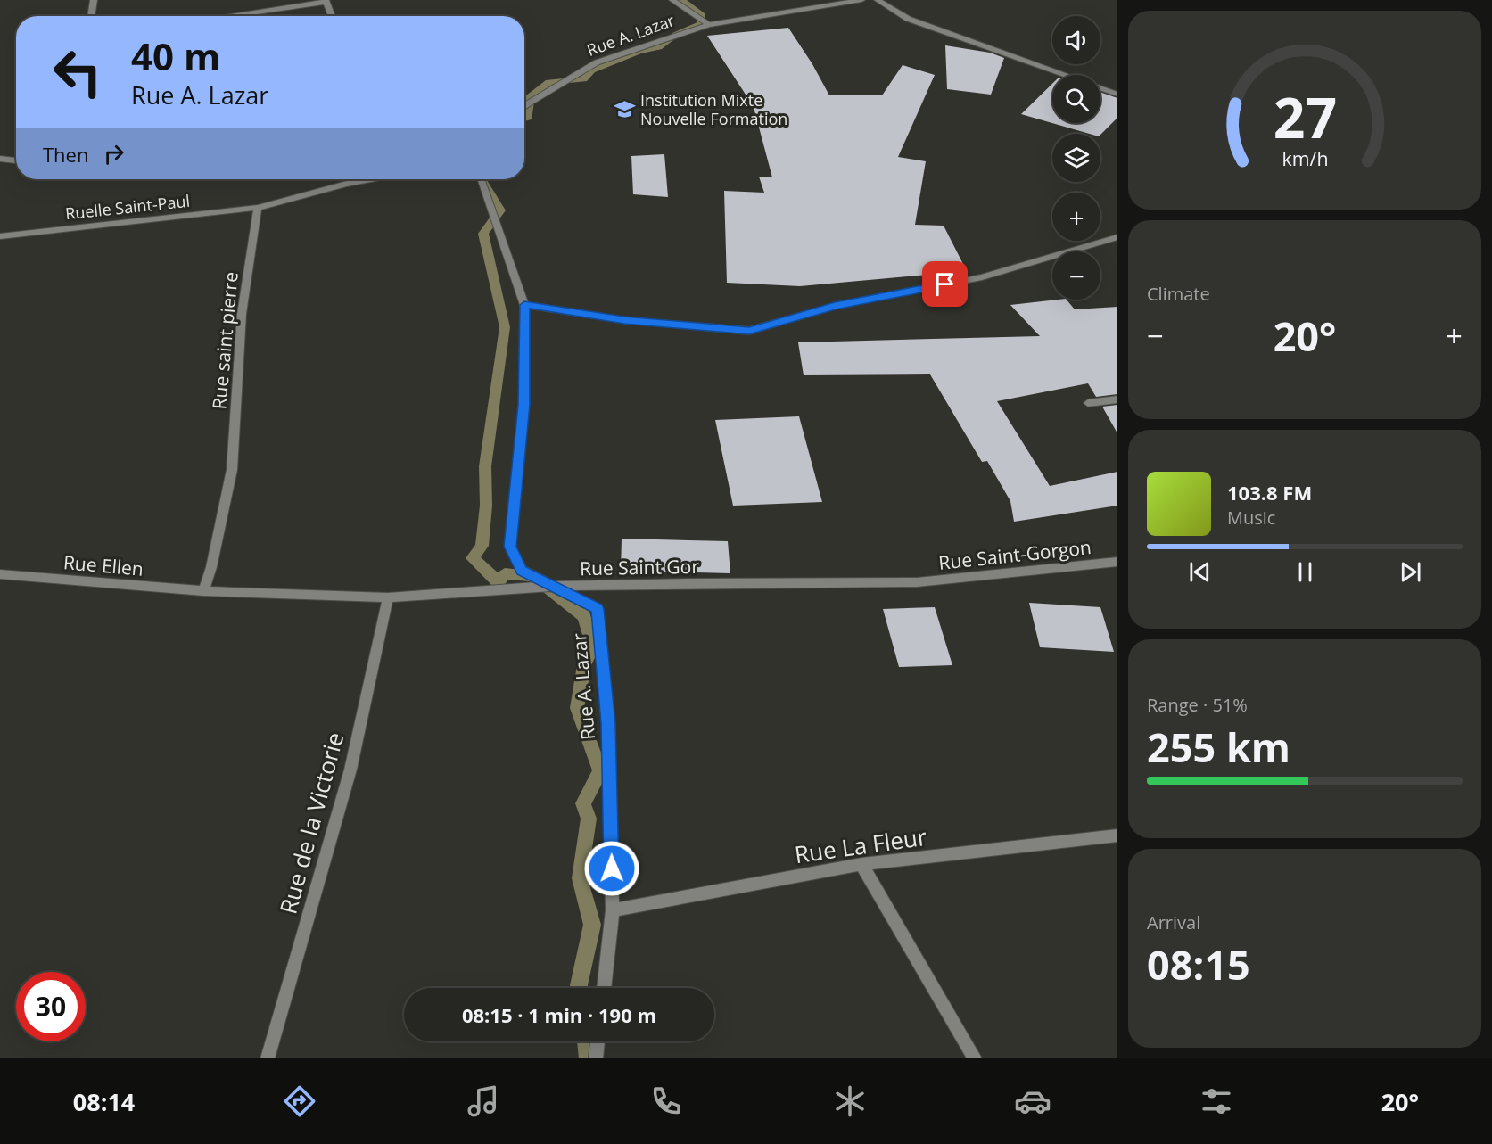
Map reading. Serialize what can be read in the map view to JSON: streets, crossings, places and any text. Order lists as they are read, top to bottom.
{
  "streets": {
    "street": [
      "Rue A. Lazar",
      "Ruelle Saint-Paul",
      "Rue saint pierre",
      "Rue Saint-Gorgon",
      "Rue Ellen",
      "Rue Saint Gor",
      "Rue de la Victorie",
      "Rue La Fleur"
    ]
  },
  "crossings": [
    ["Rue A. Lazar", "Rue Saint Gor"],
    ["Rue A. Lazar", "Rue La Fleur"],
    ["Ruelle Saint-Paul", "Rue saint pierre"],
    ["Rue saint pierre", "Rue Ellen"],
    ["Rue saint pierre", "Rue Saint Gor"],
    ["Rue Saint-Gorgon", "Rue Saint Gor"],
    ["Rue Ellen", "Rue Saint Gor"],
    ["Rue Saint Gor", "Rue de la Victorie"]
  ],
  "places": {
    "school or university": ["Institution Mixte Nouvelle Formation"]
  },
  "page": {
    "map_buttons": ["+", "−"],
    "turn": ["40 m", "Rue A. Lazar"],
    "then": "Then",
    "tile": [
      "Climate",
      ["Range · 51%", "255 km"],
      ["Arrival", "08:15"]
    ],
    "heat": ["−", "20°", "+"],
    "song": ["103.8 FM", "Music"],
    "limit": "30",
    "trip": "08:15 · 1 min · 190 m",
    "tabs": ["08:14", "20°"],
    "gauge": ["27", "km/h"]
  }
}
